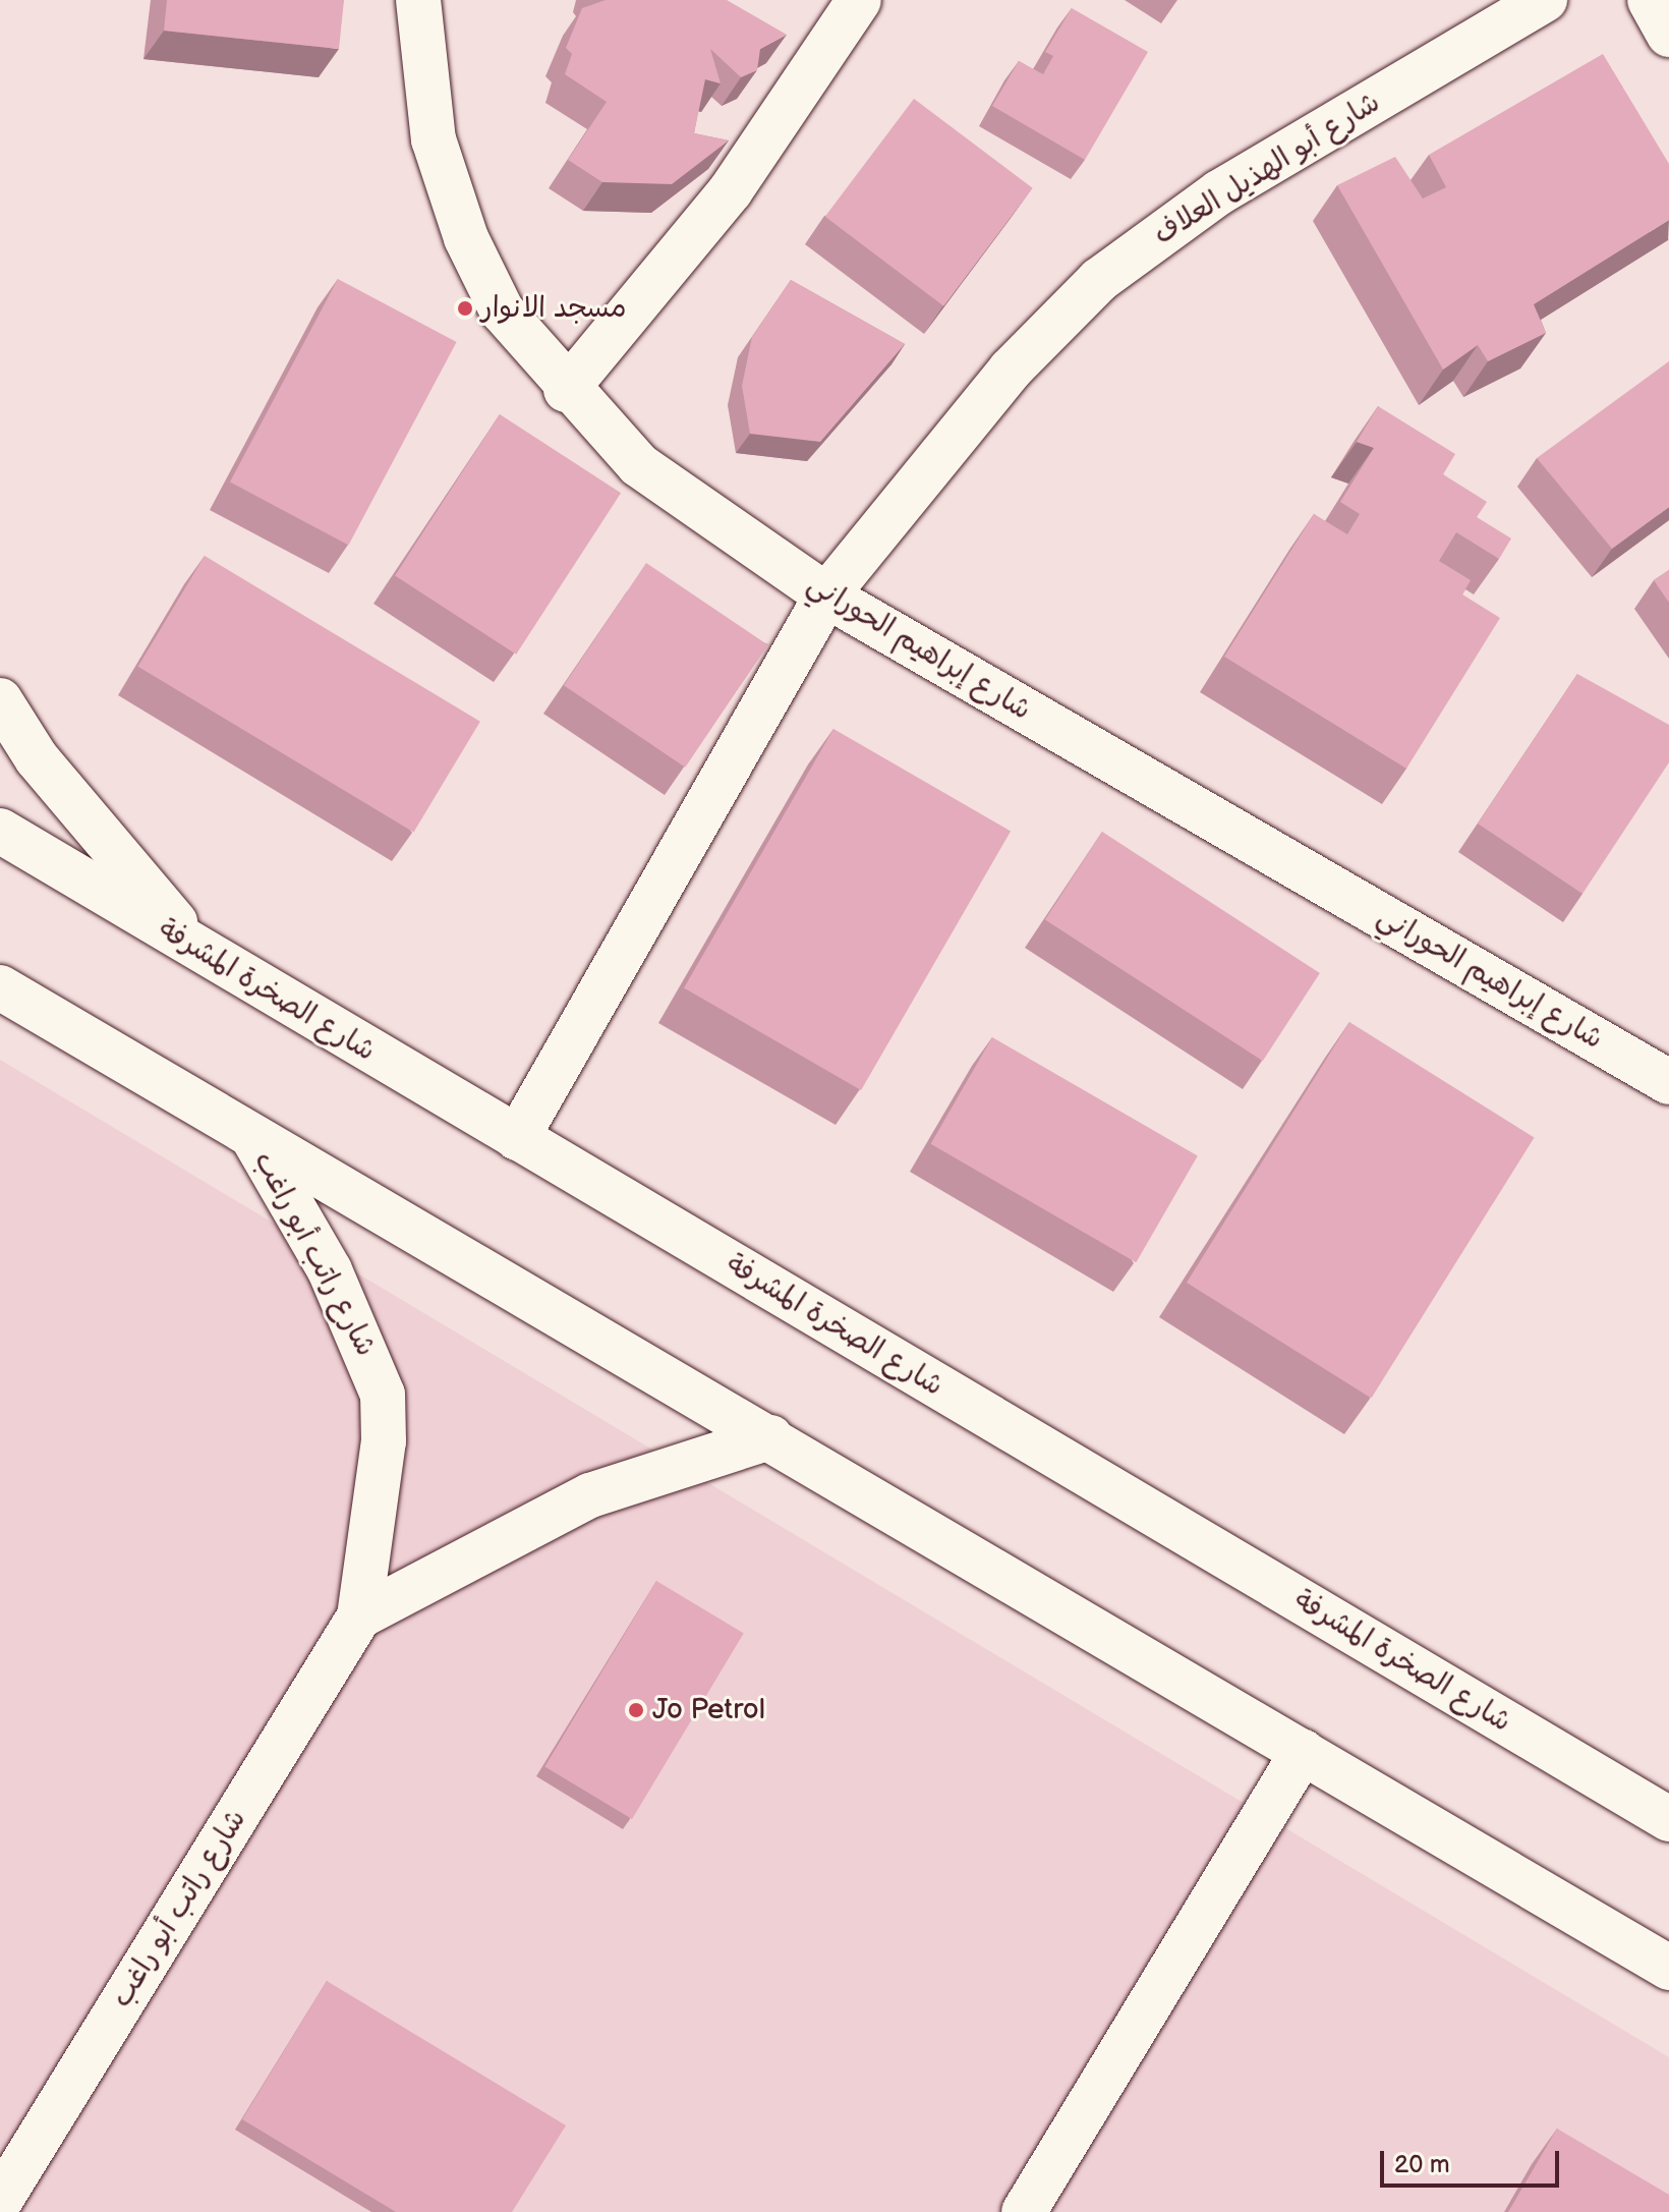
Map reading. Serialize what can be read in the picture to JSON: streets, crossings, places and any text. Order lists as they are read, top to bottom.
{
  "streets": {
    "street": [
      "شارع أبو الهذيل العلاف",
      "شارع إبراهيم الحوراني",
      "شارع الصخرة المشرفة",
      "شارع راتب أبو راغب"
    ]
  },
  "crossings": [
    ["شارع أبو الهذيل العلاف", "شارع إبراهيم الحوراني"],
    ["شارع أبو الهذيل العلاف", "شارع الصخرة المشرفة"]
  ],
  "places": ["مسجد الانوار", "Jo Petrol"],
  "scale_bar": "20 m"
}
